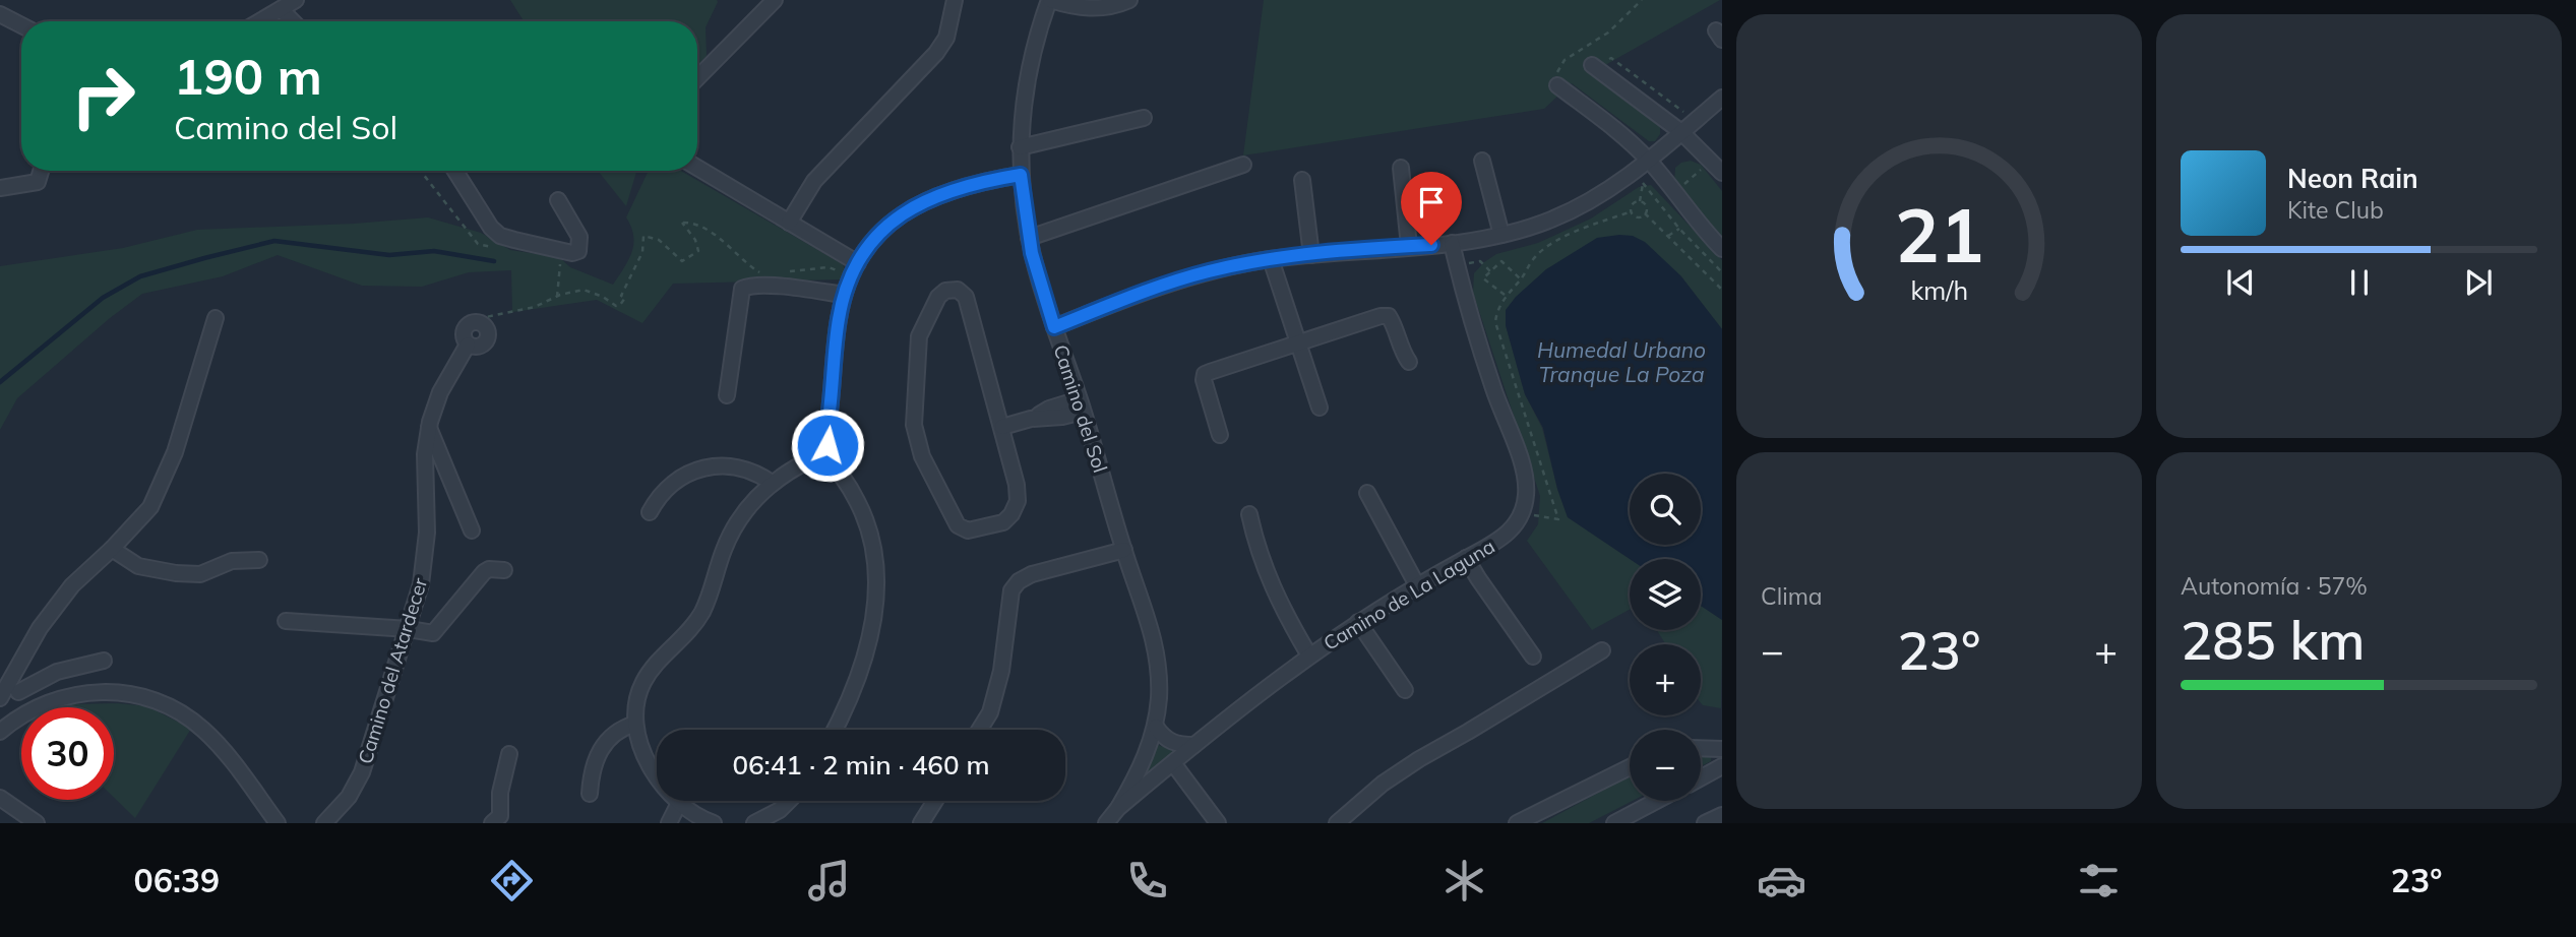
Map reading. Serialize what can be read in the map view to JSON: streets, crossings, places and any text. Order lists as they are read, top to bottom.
{
  "streets": {
    "street": ["Camino del Sol", "Camino de La Laguna", "Camino del Atardecer"]
  },
  "crossings": [
    ["Camino del Sol", "Camino de La Laguna"]
  ],
  "water": ["Humedal Urbano Tranque La Poza"],
  "page": {
    "turn": ["190 m", "Camino del Sol"],
    "song": ["Neon Rain", "Kite Club"],
    "tile": [
      "Clima",
      ["Autonomía · 57%", "285 km"]
    ],
    "map_buttons": ["+", "−"],
    "heat": ["−", "23°", "+"],
    "limit": "30",
    "trip": "06:41 · 2 min · 460 m",
    "tabs": ["06:39", "23°"],
    "gauge": ["21", "km/h"]
  }
}
